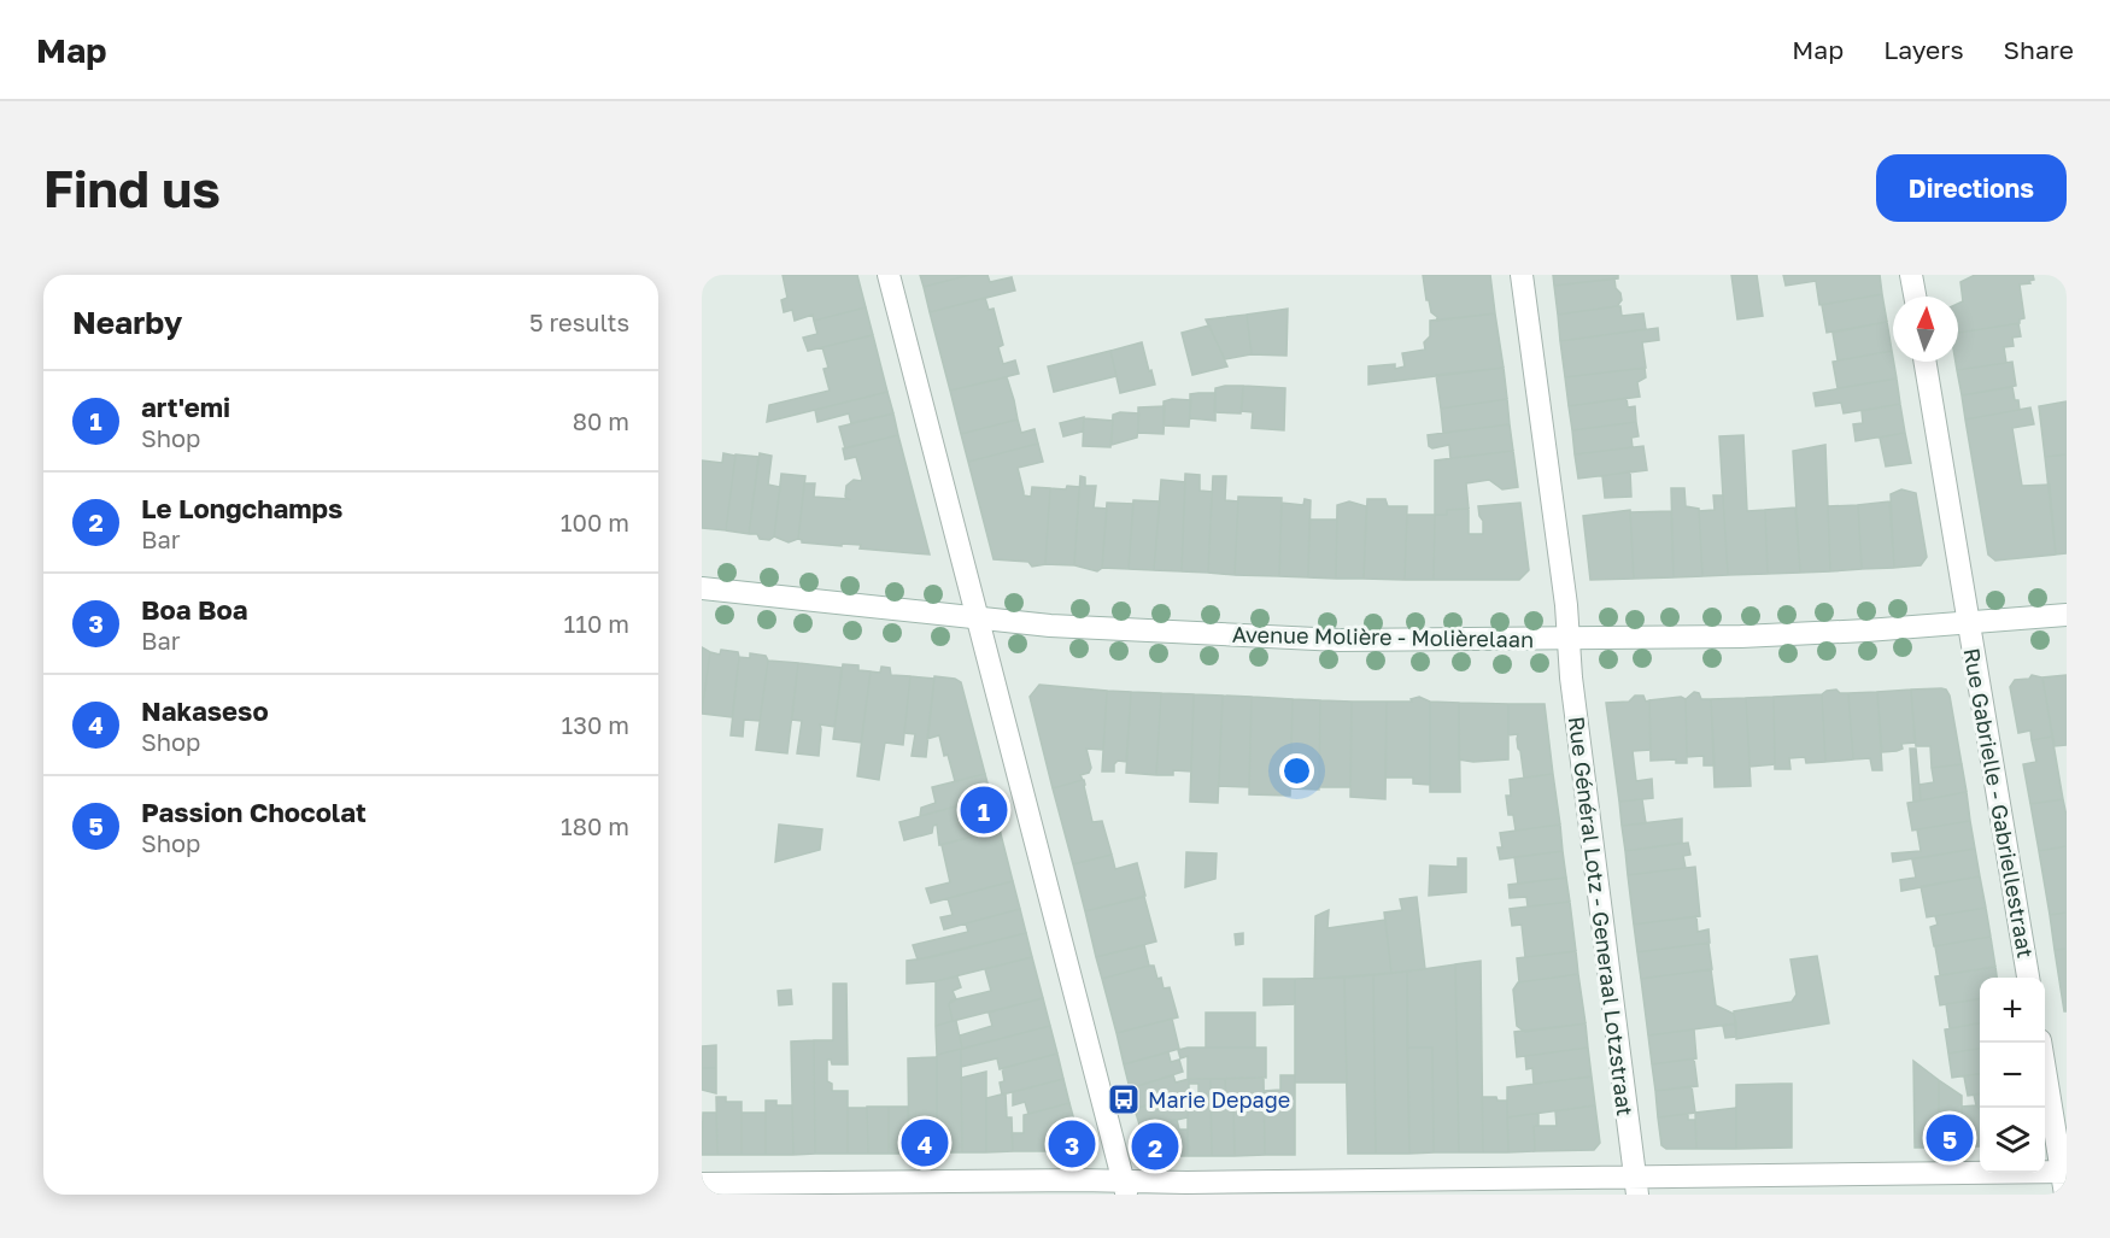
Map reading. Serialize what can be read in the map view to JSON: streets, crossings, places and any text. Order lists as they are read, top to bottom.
{
  "streets": {
    "street": ["Avenue Molière - Molièrelaan", "Rue Gabrielle - Gabriellestraat", "Rue Général Lotz - Generaal Lotzstraat"]
  },
  "crossings": [
    ["Avenue Molière - Molièrelaan", "Rue Gabrielle - Gabriellestraat"],
    ["Avenue Molière - Molièrelaan", "Rue Général Lotz - Generaal Lotzstraat"]
  ],
  "places": {
    "bus stop": ["Marie Depage"]
  },
  "north": "top",
  "page": {
    "header": "Map",
    "nav": ["Map", "Layers", "Share"],
    "buttons": "Directions",
    "title": "Find us",
    "heading": ["Nearby", "5 results"],
    "list": [
      {
        "mark": "1",
        "name": "art'emi",
        "note": "Shop",
        "value": "80 m"
      },
      {
        "mark": "2",
        "name": "Le Longchamps",
        "note": "Bar",
        "value": "100 m"
      },
      {
        "mark": "3",
        "name": "Boa Boa",
        "note": "Bar",
        "value": "110 m"
      },
      {
        "mark": "4",
        "name": "Nakaseso",
        "note": "Shop",
        "value": "130 m"
      },
      {
        "mark": "5",
        "name": "Passion Chocolat",
        "note": "Shop",
        "value": "180 m"
      }
    ],
    "pins": [
      "1",
      "5",
      "4",
      "3",
      "2"
    ],
    "map_buttons": ["+", "−"]
  }
}
